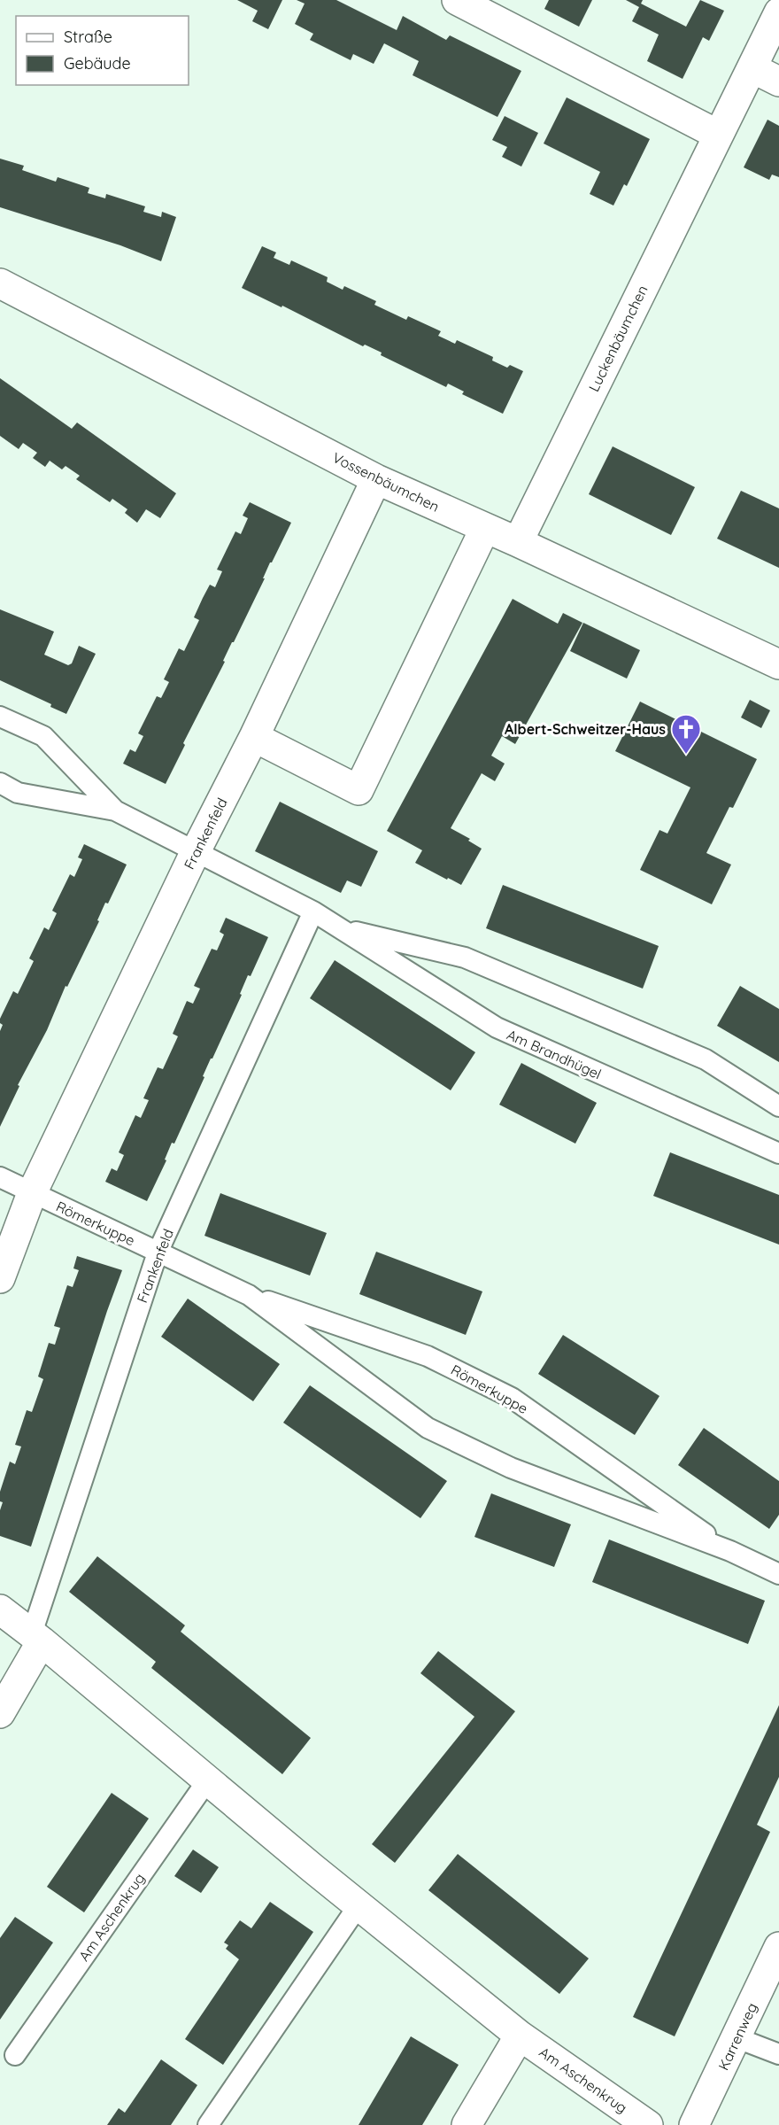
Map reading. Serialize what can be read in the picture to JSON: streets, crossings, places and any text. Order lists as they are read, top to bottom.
{
  "streets": {
    "street": [
      "Luckenbäumchen",
      "Vossenbäumchen",
      "Frankenfeld",
      "Am Aschenkrug",
      "Karrenweg"
    ],
    "lane": ["Am Brandhügel", "Römerkuppe"]
  },
  "crossings": [
    ["Luckenbäumchen", "Vossenbäumchen"],
    ["Vossenbäumchen", "Frankenfeld"],
    ["Frankenfeld", "Am Brandhügel"],
    ["Frankenfeld", "Römerkuppe"],
    ["Frankenfeld", "Am Aschenkrug"]
  ],
  "places": {
    "church": ["Albert-Schweitzer-Haus"]
  },
  "legend": ["Straße", "Gebäude"]
}
